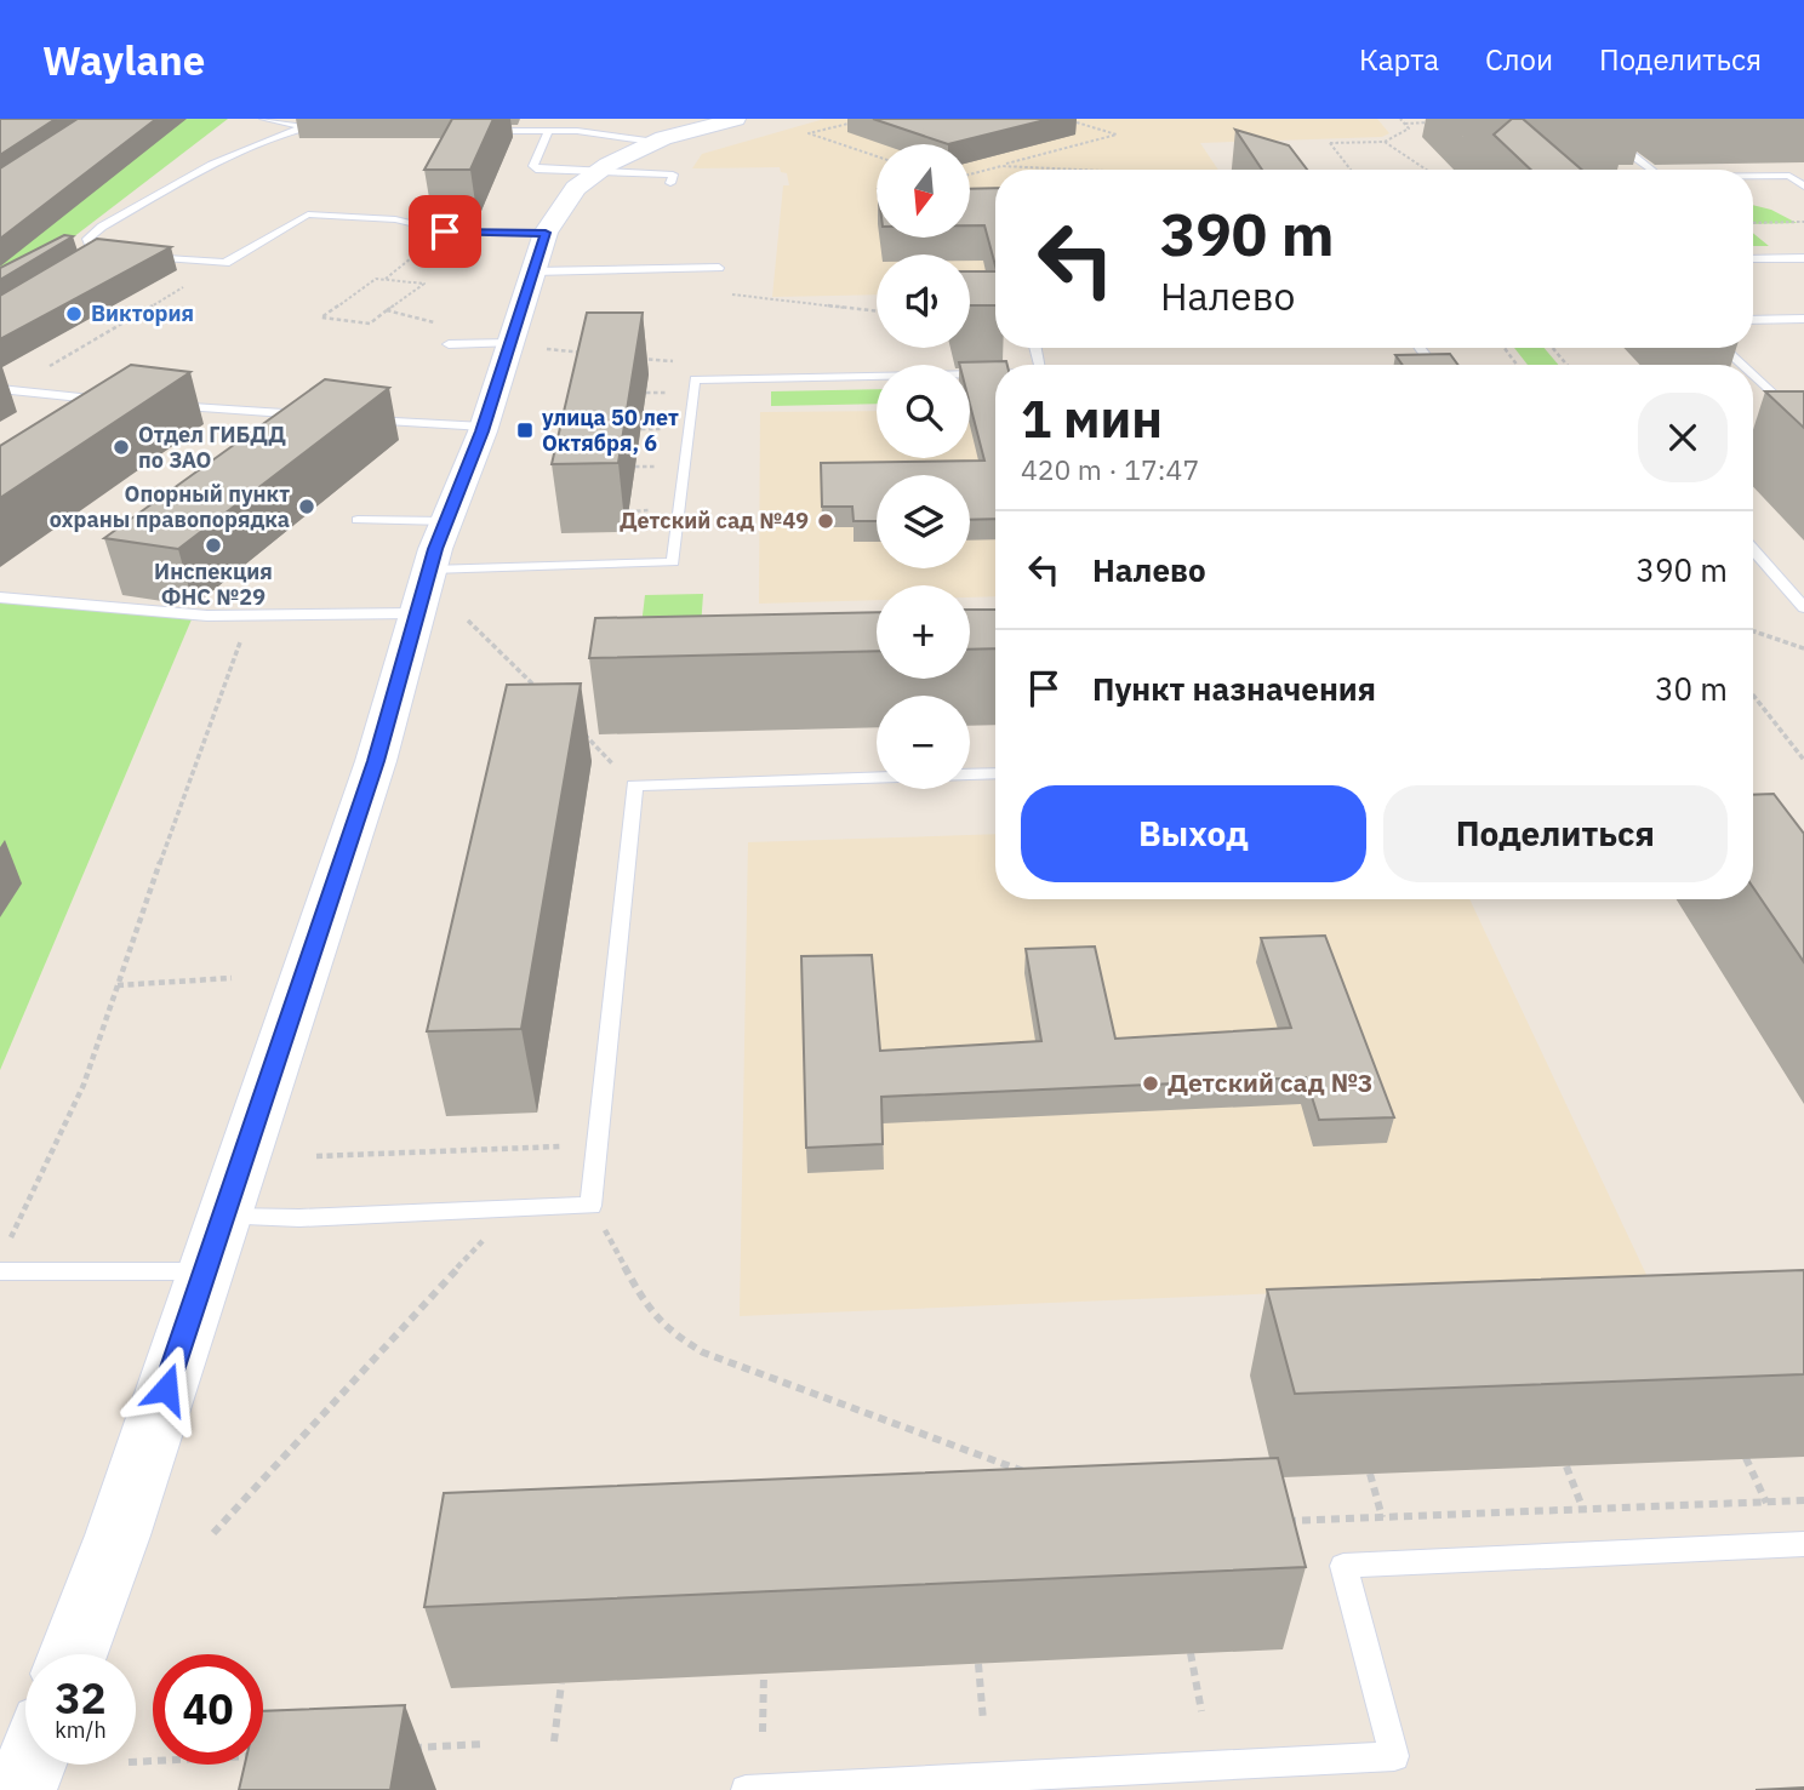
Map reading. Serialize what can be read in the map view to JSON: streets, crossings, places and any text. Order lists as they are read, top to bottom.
{
  "places": {
    "other": [
      "Виктория",
      "Отдел ГИБДД по ЗАО",
      "Опорный пункт охраны правопорядка",
      "Детский сад №49",
      "Инспекция ФНС №29",
      "Детский сад №3"
    ],
    "transit": ["улица 50 лет Октября, 6"]
  },
  "north": "bottom",
  "page": {
    "header": "Waylane",
    "nav": ["Карта", "Слои", "Поделиться"],
    "map_buttons": ["+", "−"],
    "turn": ["390 m", "Налево"],
    "heading": ["1 мин", "420 m · 17:47"],
    "list": [
      {
        "name": "Налево",
        "value": "390 m"
      },
      {
        "name": "Пункт назначения",
        "value": "30 m"
      }
    ],
    "buttons": ["Выход", "Поделиться"],
    "speed": "32 km/h",
    "limit": "40"
  }
}
